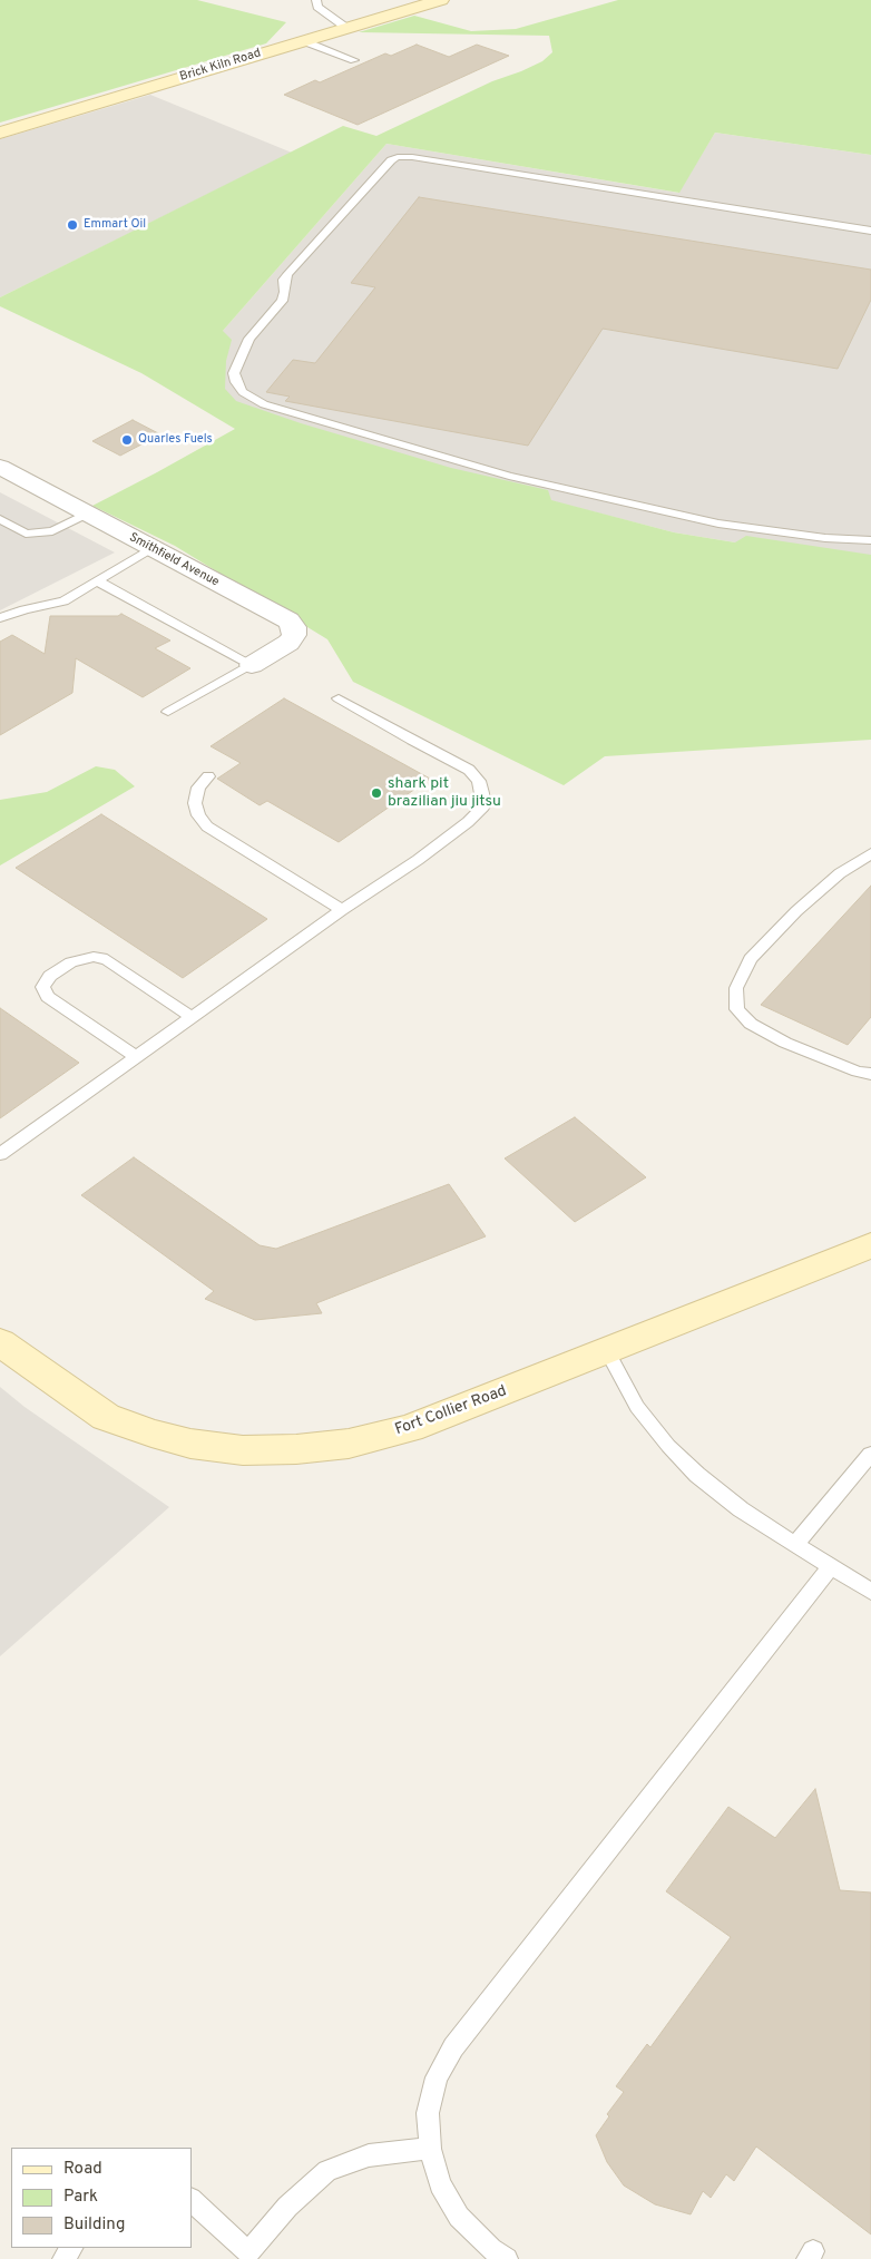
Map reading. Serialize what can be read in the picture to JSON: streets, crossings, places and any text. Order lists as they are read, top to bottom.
{
  "streets": {
    "street": ["Brick Kiln Road", "Smithfield Avenue", "Fort Collier Road"]
  },
  "places": ["Emmart Oil", "Quarles Fuels", "shark pit brazilian jiu jitsu"],
  "legend": ["Road", "Park", "Building"]
}
